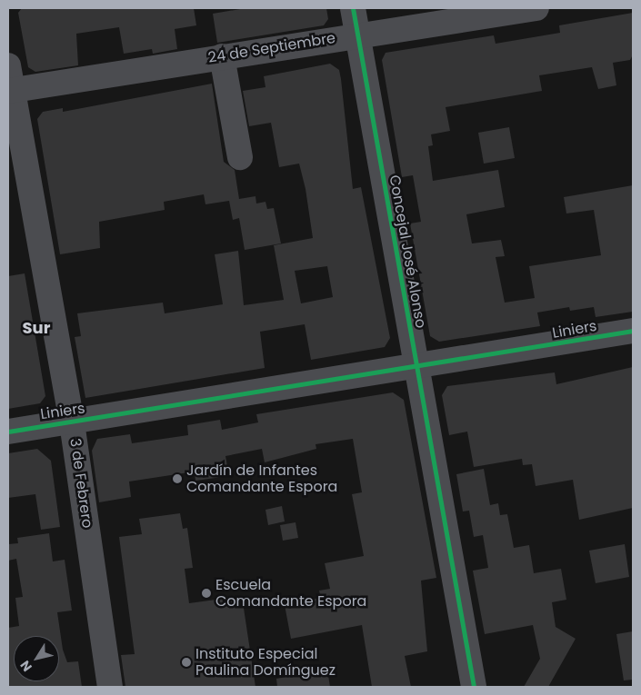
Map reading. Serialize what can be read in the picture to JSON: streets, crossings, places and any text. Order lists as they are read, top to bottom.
{
  "streets": {
    "street": [
      "24 de Septiembre",
      "Concejal José Alonso",
      "Liniers",
      "3 de Febrero"
    ]
  },
  "crossings": [
    ["24 de Septiembre", "Concejal José Alonso"],
    ["24 de Septiembre", "3 de Febrero"],
    ["Concejal José Alonso", "Liniers"],
    ["Liniers", "3 de Febrero"]
  ],
  "districts": ["Sur"],
  "places": ["Jardín de Infantes Comandante Espora", "Escuela Comandante Espora", "Instituto Especial Paulina Domínguez"],
  "north": "bottom left"
}
